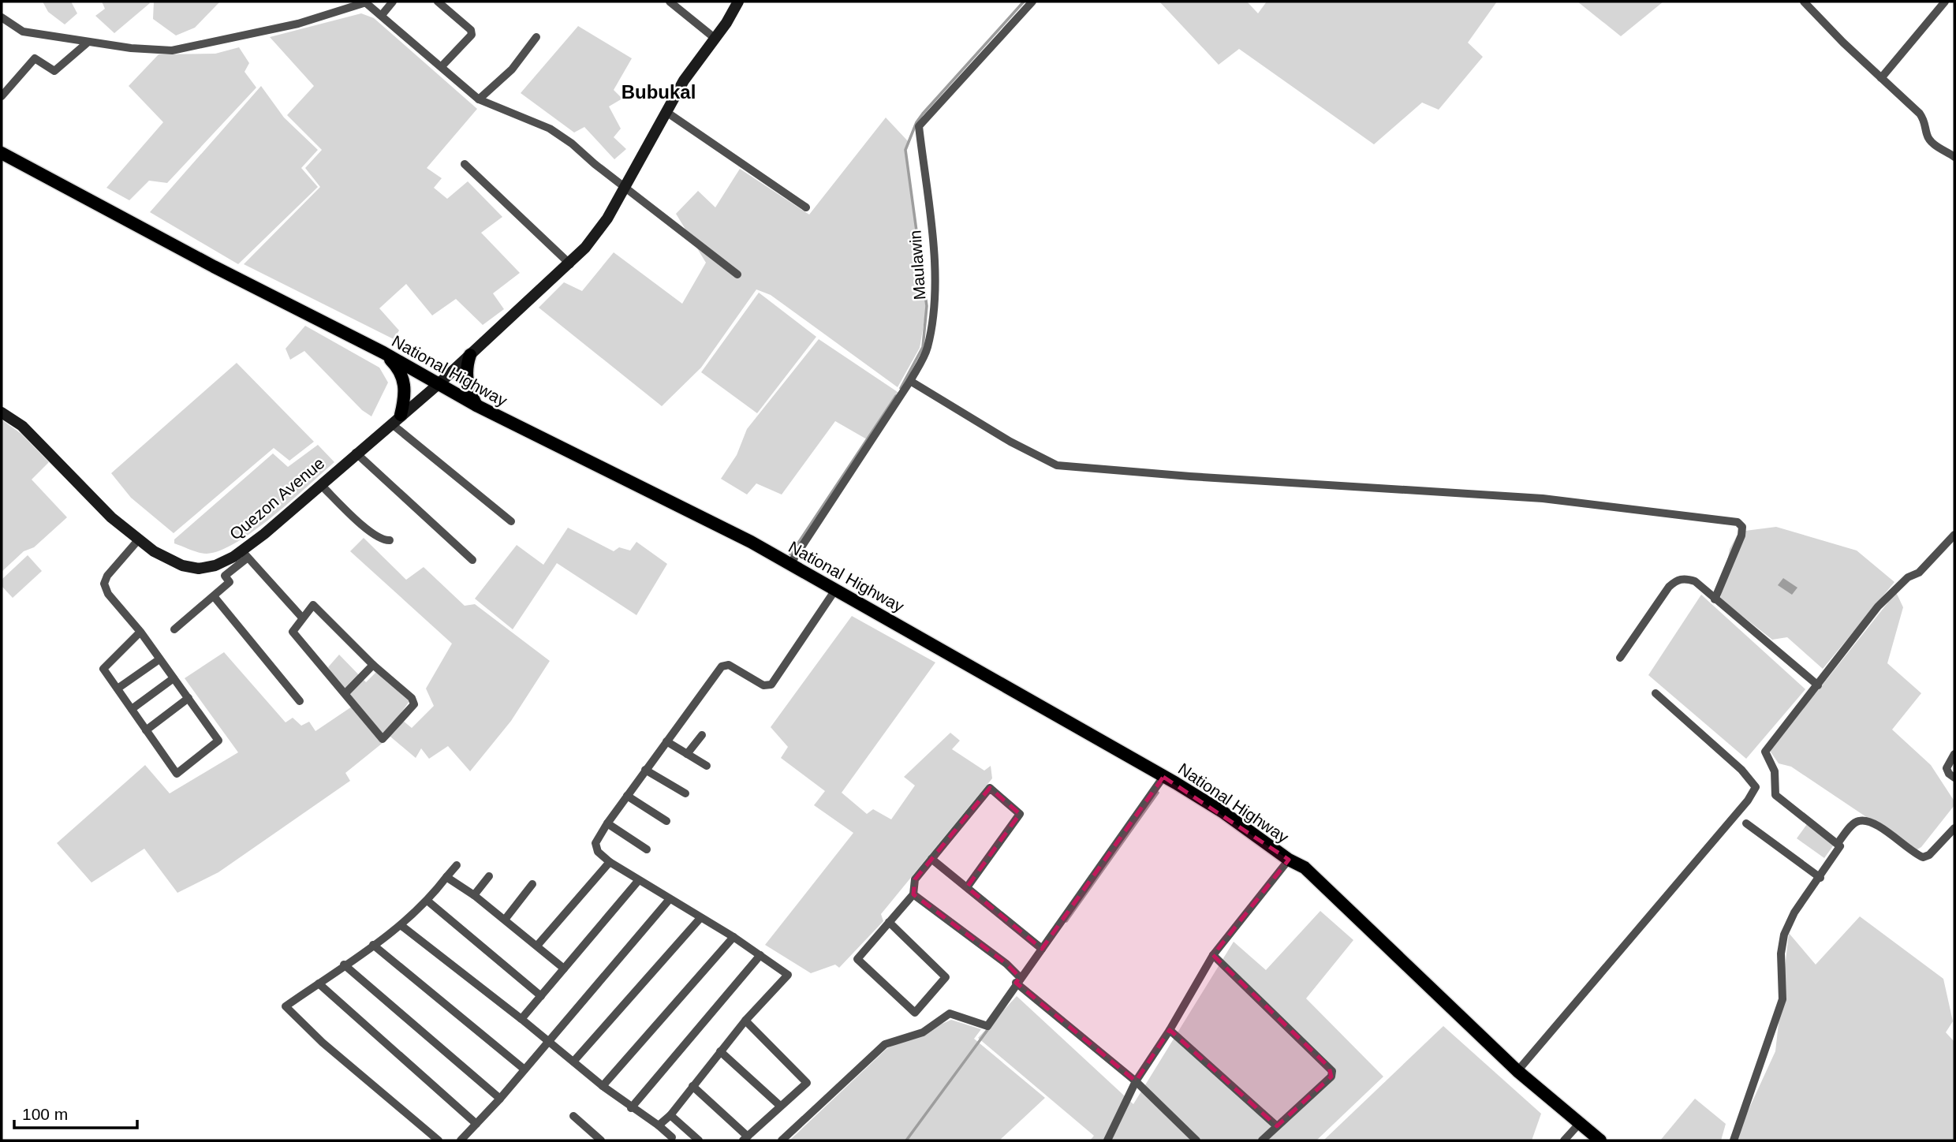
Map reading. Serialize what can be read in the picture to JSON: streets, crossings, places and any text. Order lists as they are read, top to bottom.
{
  "streets": {
    "main road": ["National Highway", "Quezon Avenue"],
    "street": ["Maulawin"]
  },
  "crossings": [
    ["Maulawin", "National Highway"],
    ["National Highway", "Quezon Avenue"]
  ],
  "districts": ["Bubukal"],
  "scale_bar": "100 m"
}
